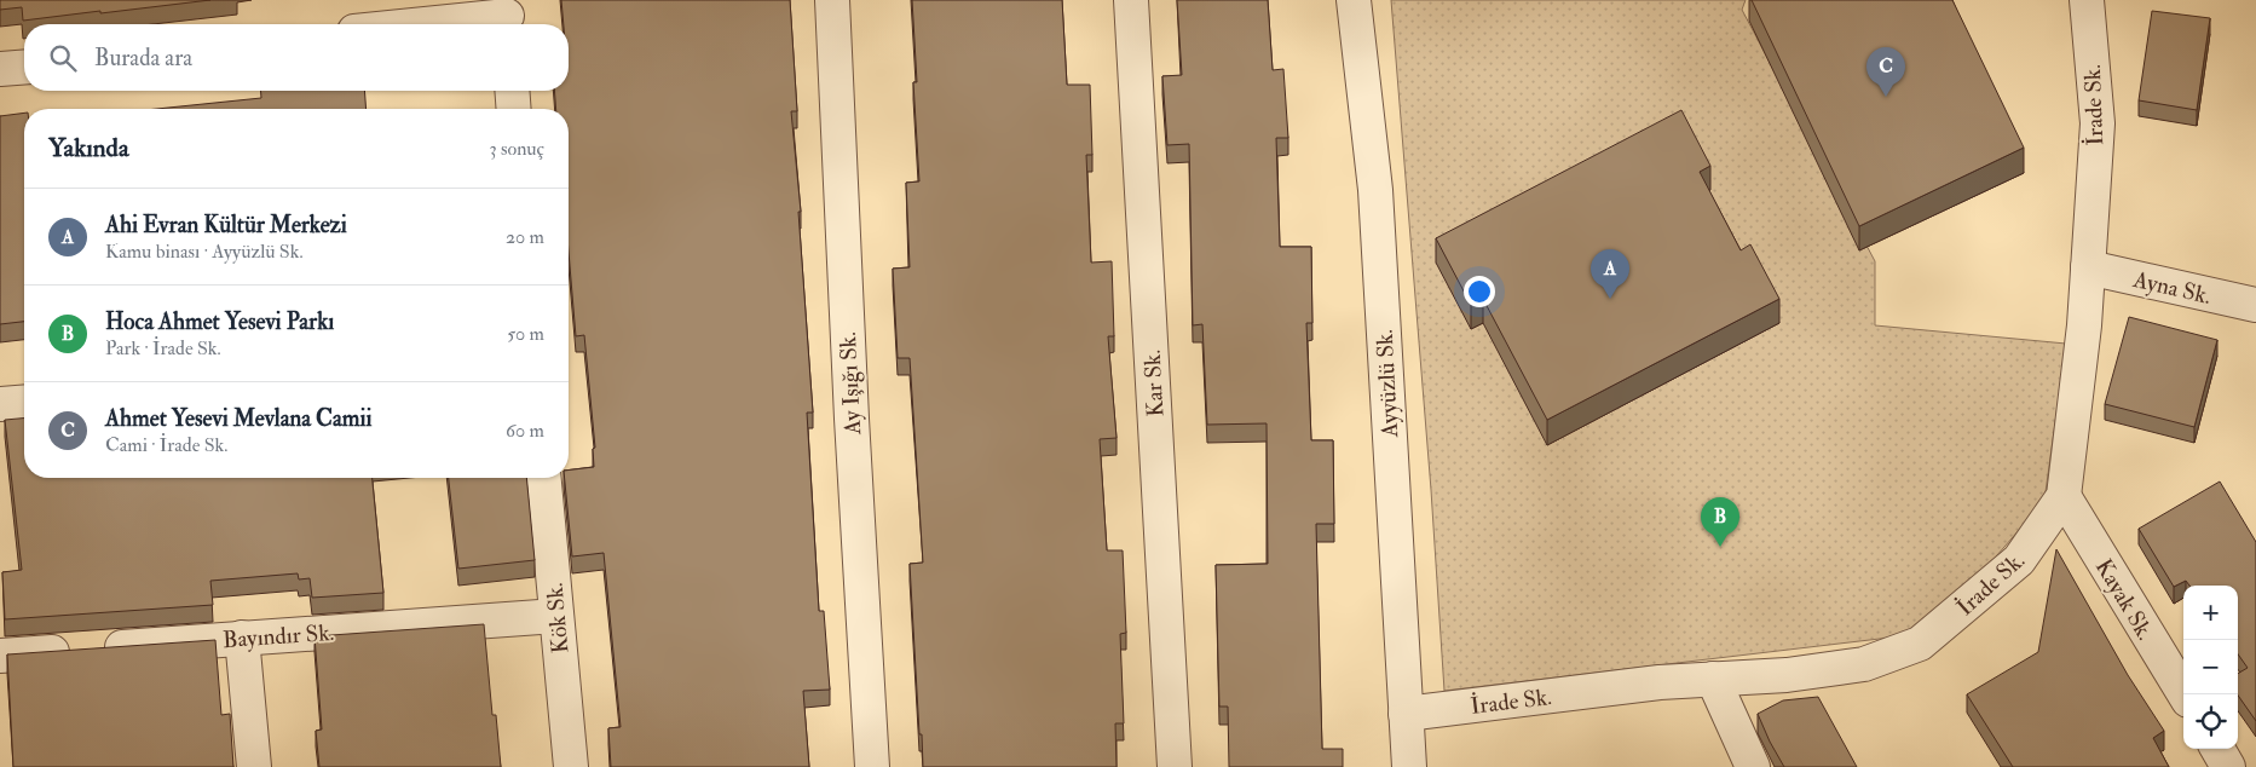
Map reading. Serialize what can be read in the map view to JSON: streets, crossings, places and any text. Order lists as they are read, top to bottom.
{
  "streets": {
    "street": [
      "İrade Sk.",
      "Ayna Sk.",
      "Ay Işığı Sk.",
      "Kar Sk.",
      "Ayyüzlü Sk.",
      "Kayak Sk.",
      "Kök Sk.",
      "Bayındır Sk."
    ]
  },
  "crossings": [
    ["İrade Sk.", "Ayna Sk."],
    ["İrade Sk.", "Ayyüzlü Sk."],
    ["İrade Sk.", "Kayak Sk."],
    ["Kök Sk.", "Bayındır Sk."]
  ],
  "page": {
    "search": "Burada ara",
    "pins": ["C", "A", "B"],
    "heading": ["Yakında", "3 sonuç"],
    "list": [
      {
        "mark": "A",
        "name": "Ahi Evran Kültür Merkezi",
        "note": "Kamu binası · Ayyüzlü Sk.",
        "value": "20 m"
      },
      {
        "mark": "B",
        "name": "Hoca Ahmet Yesevi Parkı",
        "note": "Park · İrade Sk.",
        "value": "50 m"
      },
      {
        "mark": "C",
        "name": "Ahmet Yesevi Mevlana Camii",
        "note": "Cami · İrade Sk.",
        "value": "60 m"
      }
    ],
    "map_buttons": ["+", "−"]
  }
}
